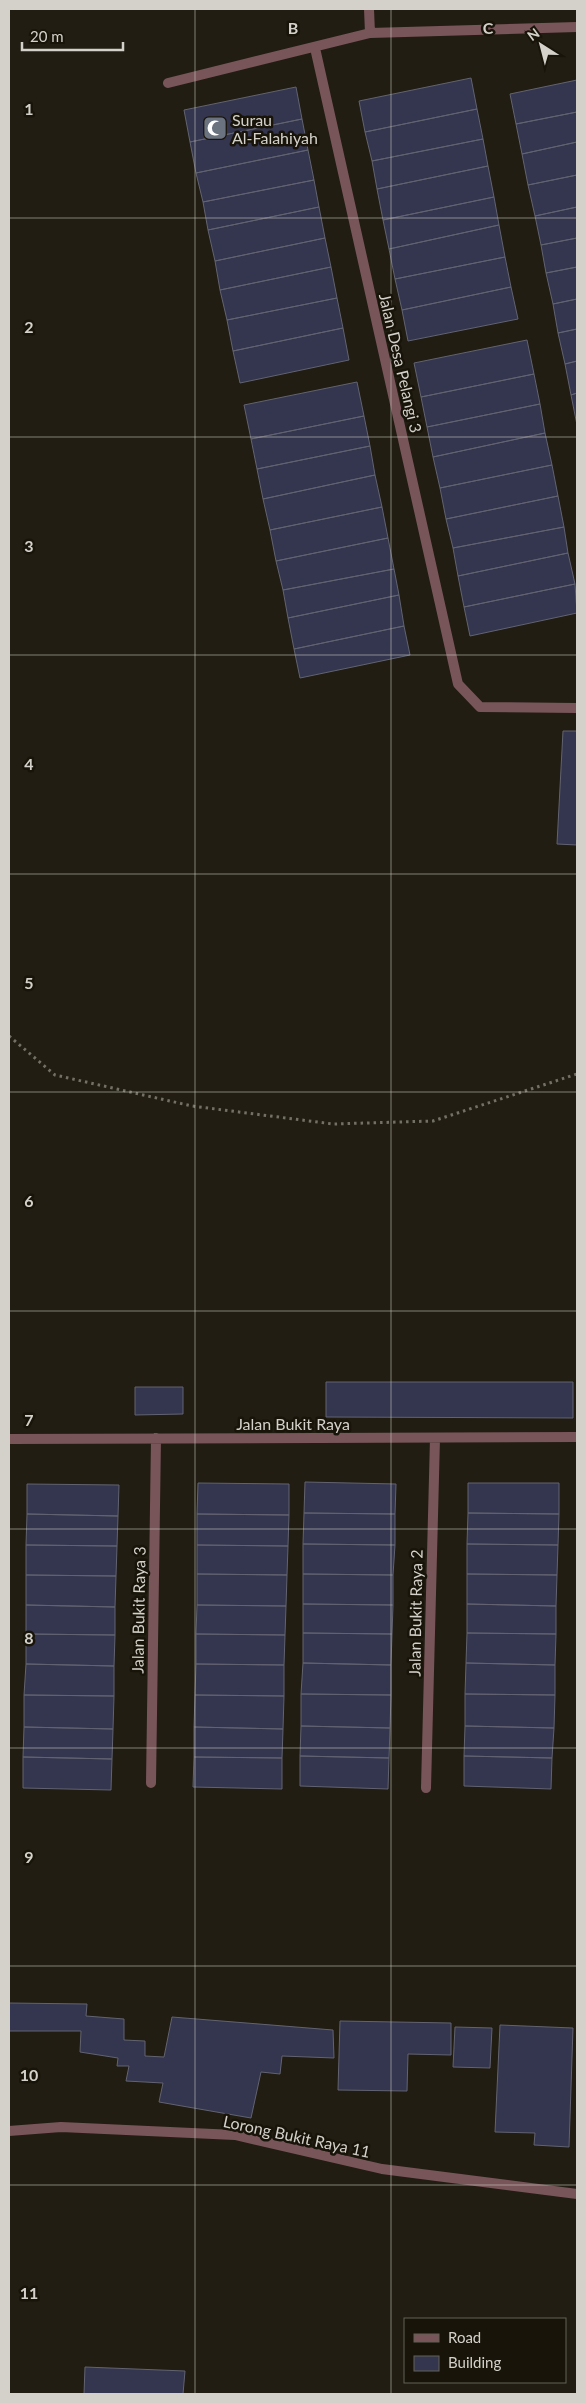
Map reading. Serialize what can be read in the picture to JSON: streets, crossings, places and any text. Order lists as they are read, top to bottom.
{
  "streets": {
    "street": [
      "Jalan Desa Pelangi 3",
      "Jalan Bukit Raya",
      "Jalan Bukit Raya 3",
      "Jalan Bukit Raya 2",
      "Lorong Bukit Raya 11"
    ]
  },
  "crossings": [
    ["Jalan Bukit Raya", "Jalan Bukit Raya 3"],
    ["Jalan Bukit Raya", "Jalan Bukit Raya 2"]
  ],
  "places": {
    "mosque": ["Surau Al-Falahiyah"]
  },
  "legend": ["Road", "Building"],
  "scale_bar": "20 m",
  "north": "top left",
  "grid": {
    "columns": ["B", "C"],
    "rows": [
      "1",
      "2",
      "3",
      "4",
      "5",
      "6",
      "7",
      "8",
      "9",
      "10",
      "11"
    ]
  }
}
